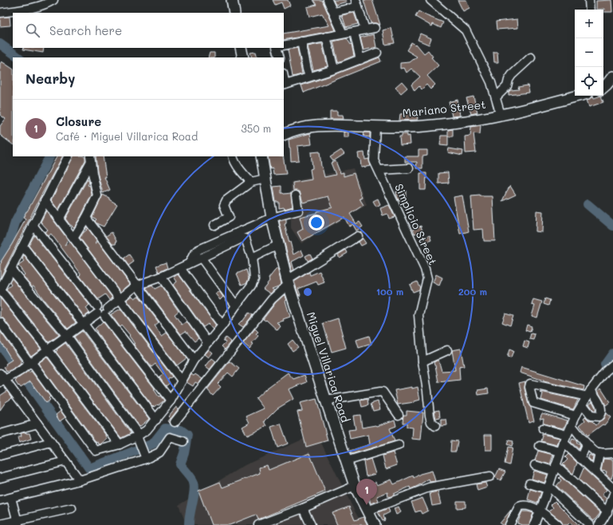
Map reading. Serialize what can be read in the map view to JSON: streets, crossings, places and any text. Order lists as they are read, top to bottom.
{
  "streets": {
    "main road": ["Mariano Street", "Miguel Villarica Road"],
    "street": ["Simplicio Street"]
  },
  "crossings": [
    ["Mariano Street", "Simplicio Street"]
  ],
  "page": {
    "map_buttons": ["+", "−"],
    "search": "Search here",
    "heading": "Nearby",
    "list": [
      {
        "mark": "1",
        "name": "Closure",
        "note": "Café · Miguel Villarica Road",
        "value": "350 m"
      }
    ],
    "pins": "1"
  },
  "rings": ["100 m", "200 m"]
}
